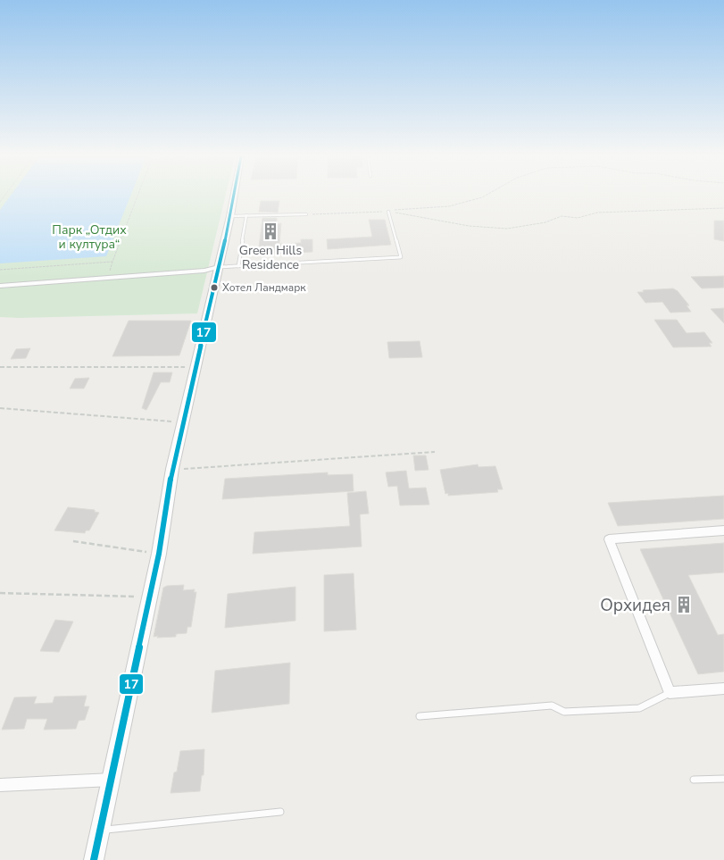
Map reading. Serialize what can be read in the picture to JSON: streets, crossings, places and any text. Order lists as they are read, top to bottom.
{
  "parks": ["Парк „Отдих и култура“"],
  "places": {
    "building": ["Green Hills Residence", "Орхидея"],
    "other": ["Хотел Ландмарк"]
  },
  "lines": ["transit line 17"]
}
